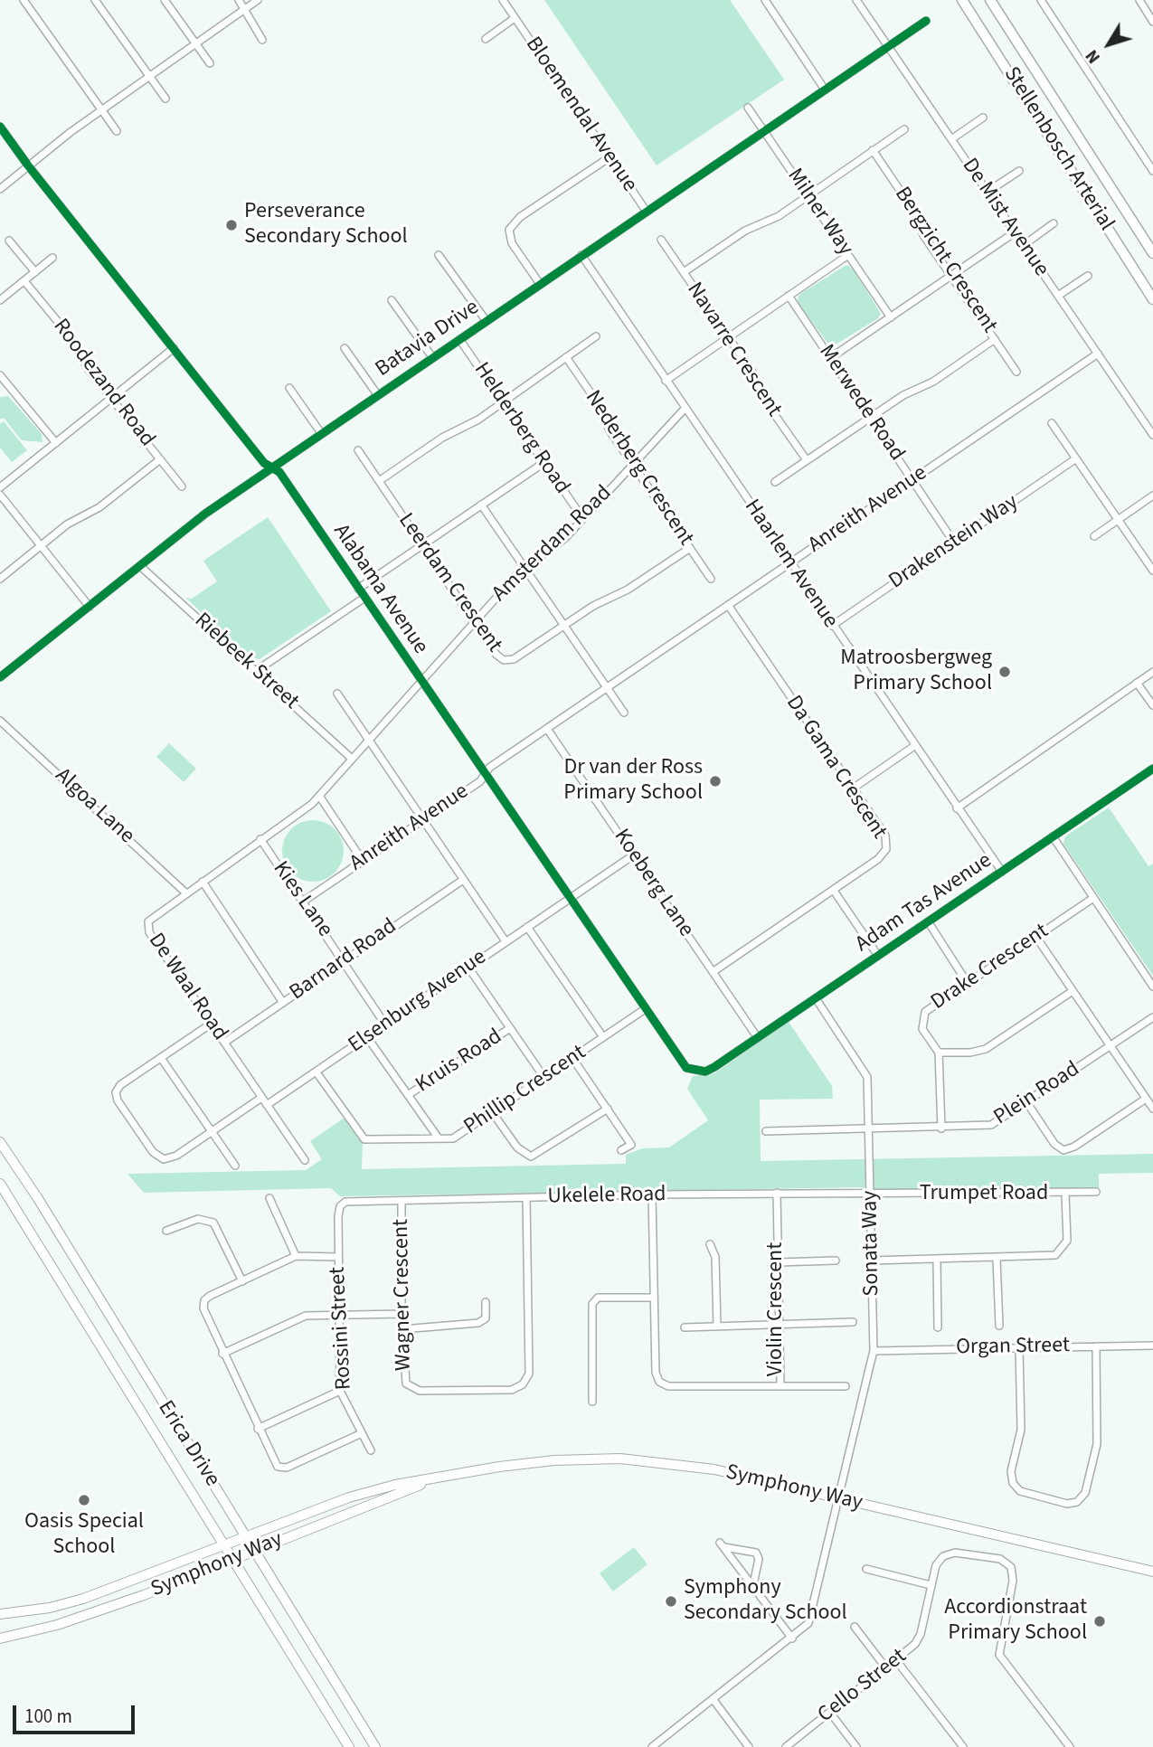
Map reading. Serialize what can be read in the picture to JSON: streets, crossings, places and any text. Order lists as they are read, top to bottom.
{
  "streets": {
    "main road": ["Stellenbosch Arterial", "Erica Drive", "Symphony Way"],
    "street": [
      "Bloemendal Avenue",
      "Milner Way",
      "De Mist Avenue",
      "Bergzicht Crescent",
      "Batavia Drive",
      "Navarre Crescent",
      "Roodezand Road",
      "Merwede Road",
      "Helderberg Road",
      "Nederberg Crescent",
      "Anreith Avenue",
      "Drakenstein Way",
      "Amsterdam Road",
      "Haarlem Avenue",
      "Leerdam Crescent",
      "Alabama Avenue",
      "Riebeek Street",
      "Da Gama Crescent",
      "Algoa Lane",
      "Koeberg Lane",
      "Kies Lane",
      "Adam Tas Avenue",
      "Barnard Road",
      "Drake Crescent",
      "De Waal Road",
      "Elsenburg Avenue",
      "Kruis Road",
      "Phillip Crescent",
      "Plein Road",
      "Trumpet Road",
      "Ukelele Road",
      "Sonata Way",
      "Wagner Crescent",
      "Violin Crescent",
      "Rossini Street",
      "Organ Street",
      "Cello Street"
    ]
  },
  "crossings": [
    ["Bloemendal Avenue", "Batavia Drive"],
    ["Milner Way", "Batavia Drive"],
    ["De Mist Avenue", "Batavia Drive"],
    ["De Mist Avenue", "Anreith Avenue"],
    ["Batavia Drive", "Helderberg Road"],
    ["Batavia Drive", "Haarlem Avenue"],
    ["Batavia Drive", "Alabama Avenue"],
    ["Batavia Drive", "Riebeek Street"],
    ["Merwede Road", "Anreith Avenue"],
    ["Merwede Road", "Drakenstein Way"],
    ["Helderberg Road", "Amsterdam Road"],
    ["Nederberg Crescent", "Amsterdam Road"],
    ["Nederberg Crescent", "Leerdam Crescent"],
    ["Anreith Avenue", "Haarlem Avenue"],
    ["Anreith Avenue", "Alabama Avenue"],
    ["Anreith Avenue", "Da Gama Crescent"],
    ["Anreith Avenue", "Koeberg Lane"],
    ["Anreith Avenue", "Kies Lane"],
    ["Drakenstein Way", "Haarlem Avenue"],
    ["Amsterdam Road", "Haarlem Avenue"],
    ["Amsterdam Road", "Leerdam Crescent"],
    ["Amsterdam Road", "Alabama Avenue"],
    ["Amsterdam Road", "Riebeek Street"],
    ["Amsterdam Road", "De Waal Road"],
    ["Haarlem Avenue", "Adam Tas Avenue"],
    ["Alabama Avenue", "Adam Tas Avenue"],
    ["Alabama Avenue", "Elsenburg Avenue"],
    ["Alabama Avenue", "Phillip Crescent"],
    ["Riebeek Street", "De Waal Road"],
    ["Da Gama Crescent", "Koeberg Lane"],
    ["Algoa Lane", "De Waal Road"],
    ["Koeberg Lane", "Adam Tas Avenue"],
    ["Koeberg Lane", "Elsenburg Avenue"],
    ["Kies Lane", "Barnard Road"],
    ["Kies Lane", "De Waal Road"],
    ["Kies Lane", "Elsenburg Avenue"],
    ["Adam Tas Avenue", "Sonata Way"],
    ["Barnard Road", "De Waal Road"],
    ["Drake Crescent", "Plein Road"],
    ["De Waal Road", "Elsenburg Avenue"],
    ["Elsenburg Avenue", "Phillip Crescent"],
    ["Plein Road", "Sonata Way"],
    ["Trumpet Road", "Ukelele Road"],
    ["Trumpet Road", "Sonata Way"],
    ["Ukelele Road", "Sonata Way"],
    ["Ukelele Road", "Wagner Crescent"],
    ["Ukelele Road", "Violin Crescent"],
    ["Ukelele Road", "Rossini Street"],
    ["Sonata Way", "Organ Street"],
    ["Sonata Way", "Symphony Way"],
    ["Erica Drive", "Symphony Way"]
  ],
  "places": [
    "Perseverance Secondary School",
    "Matroosbergweg Primary School",
    "Dr van der Ross Primary School",
    "Oasis Special School",
    "Symphony Secondary School",
    "Accordionstraat Primary School"
  ],
  "scale_bar": "100 m",
  "north": "bottom left"
}
